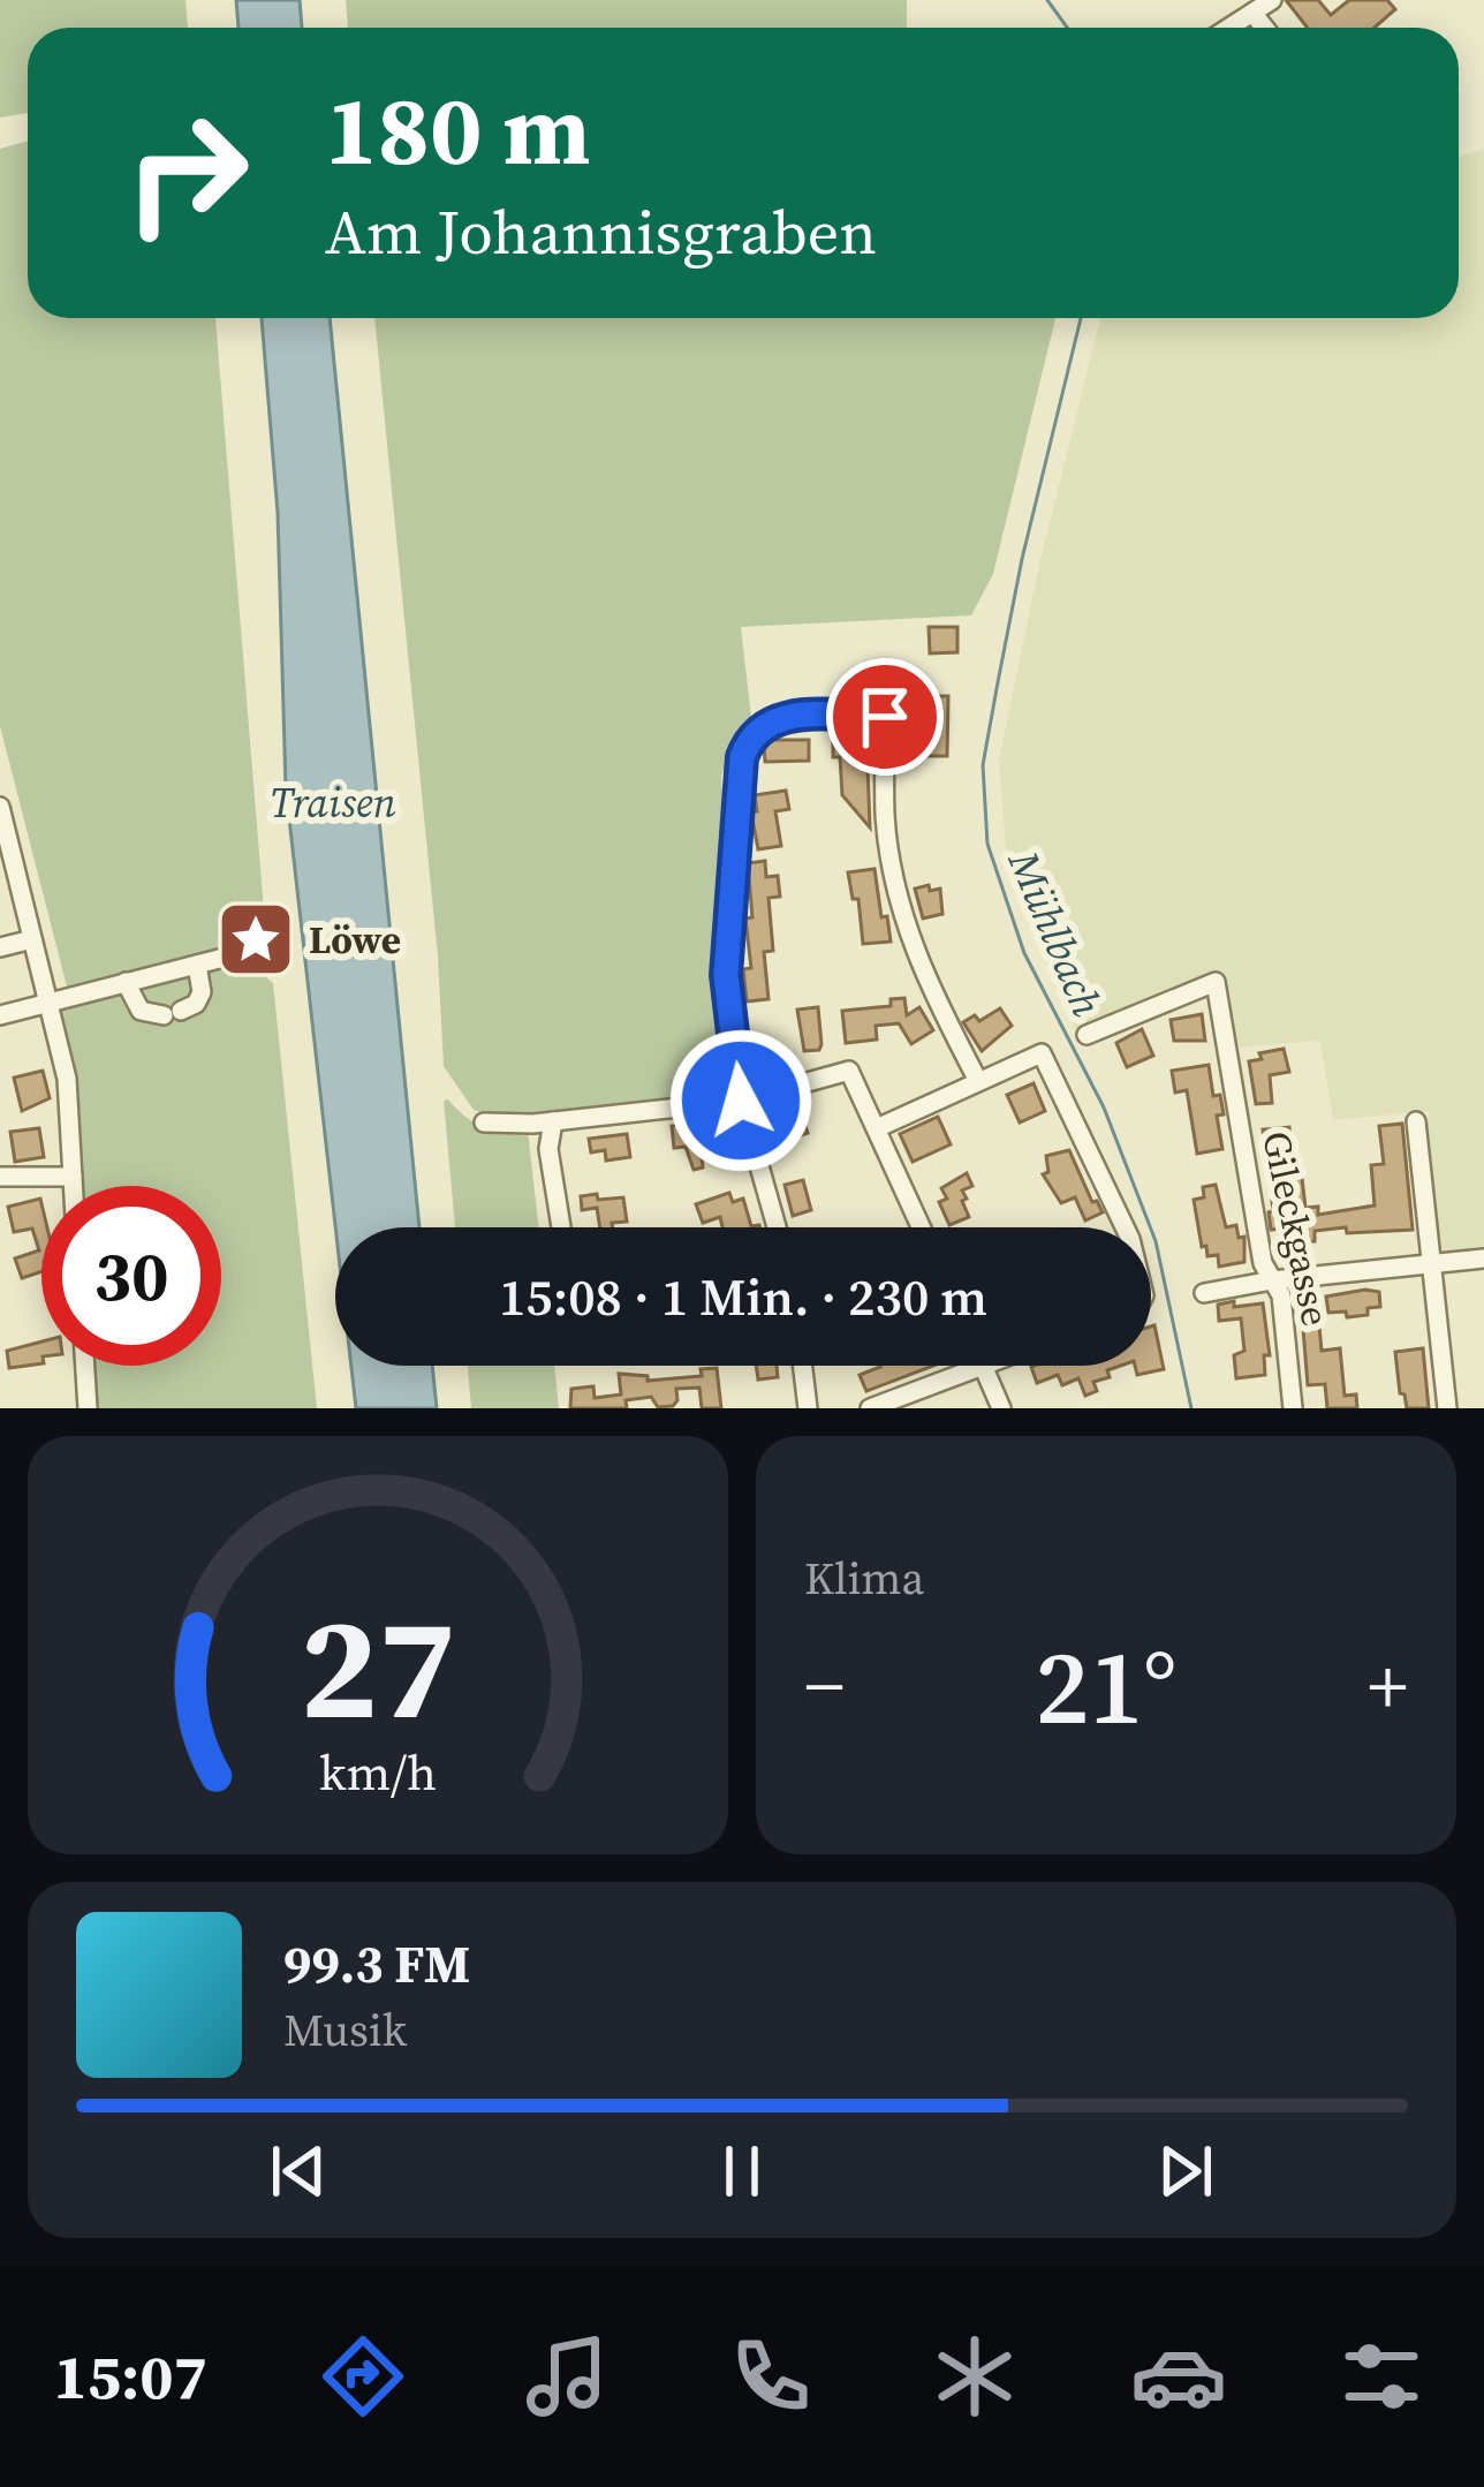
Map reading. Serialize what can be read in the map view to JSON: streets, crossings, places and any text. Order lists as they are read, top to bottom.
{
  "streets": {
    "street": ["Gileckgasse"]
  },
  "water": ["Traisen", "Mühlbach"],
  "places": {
    "place": ["Löwe"]
  },
  "page": {
    "turn": ["180 m", "Am Johannisgraben"],
    "limit": "30",
    "trip": "15:08 · 1 Min. · 230 m",
    "tile": "Klima",
    "heat": ["−", "21°", "+"],
    "song": ["99.3 FM", "Musik"],
    "tabs": "15:07",
    "gauge": ["27", "km/h"]
  }
}
